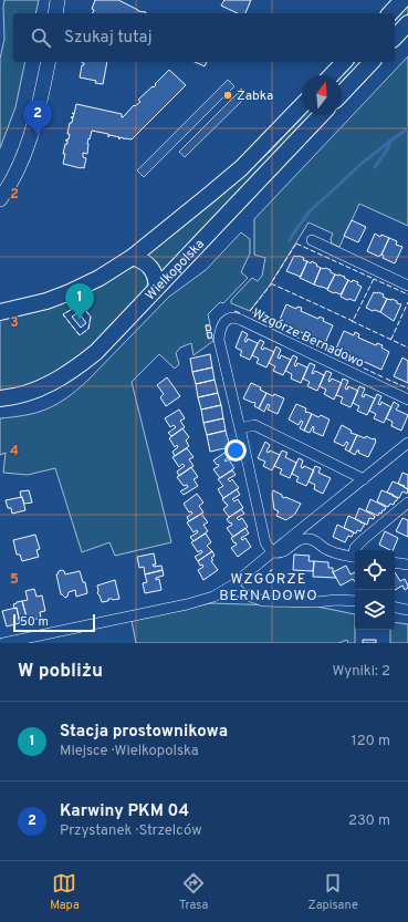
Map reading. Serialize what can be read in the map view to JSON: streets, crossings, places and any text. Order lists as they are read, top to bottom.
{
  "streets": {
    "main road": ["Wielkopolska"],
    "street": ["Wzgórze Bernadowo"]
  },
  "districts": ["WZGÓRZE BERNADOWO"],
  "places": ["Żabka"],
  "scale_bar": "50 m",
  "north": "top",
  "page": {
    "search": "Szukaj tutaj",
    "pins": ["2", "1"],
    "scale": "50 m",
    "heading": ["W pobliżu", "Wyniki: 2"],
    "list": [
      {
        "mark": "1",
        "name": "Stacja prostownikowa",
        "note": "Miejsce · Wielkopolska",
        "value": "120 m"
      },
      {
        "mark": "2",
        "name": "Karwiny PKM 04",
        "note": "Przystanek · Strzelców",
        "value": "230 m"
      }
    ],
    "nav": ["Mapa", "Trasa", "Zapisane"]
  },
  "grid": {
    "rows": [
      "2",
      "3",
      "4",
      "5"
    ]
  }
}
